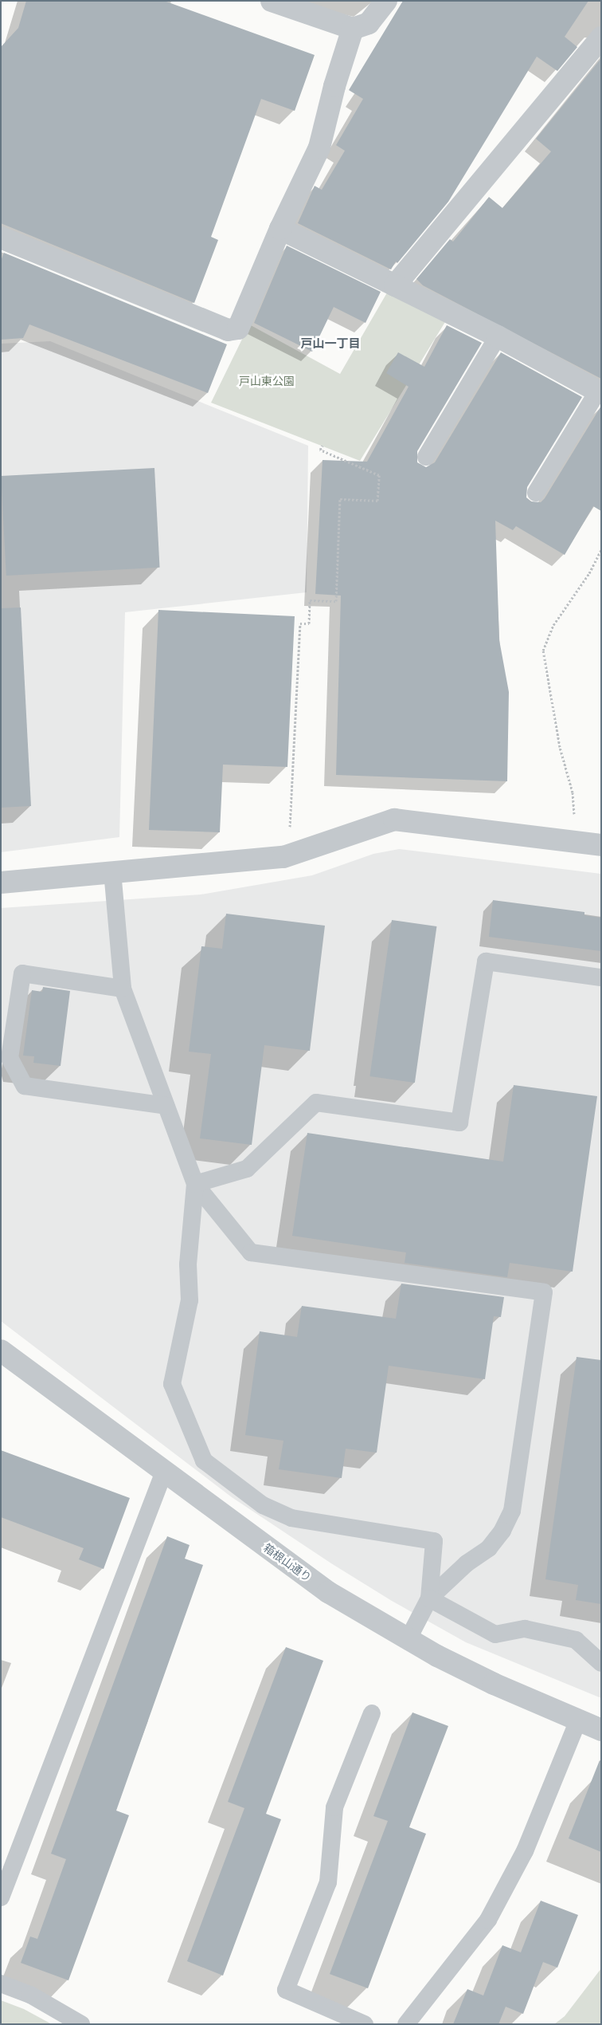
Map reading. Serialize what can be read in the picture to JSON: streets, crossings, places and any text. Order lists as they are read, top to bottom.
{
  "streets": {
    "street": ["箱根山通り"]
  },
  "districts": ["戸山一丁目"],
  "parks": ["戸山東公園"]
}
